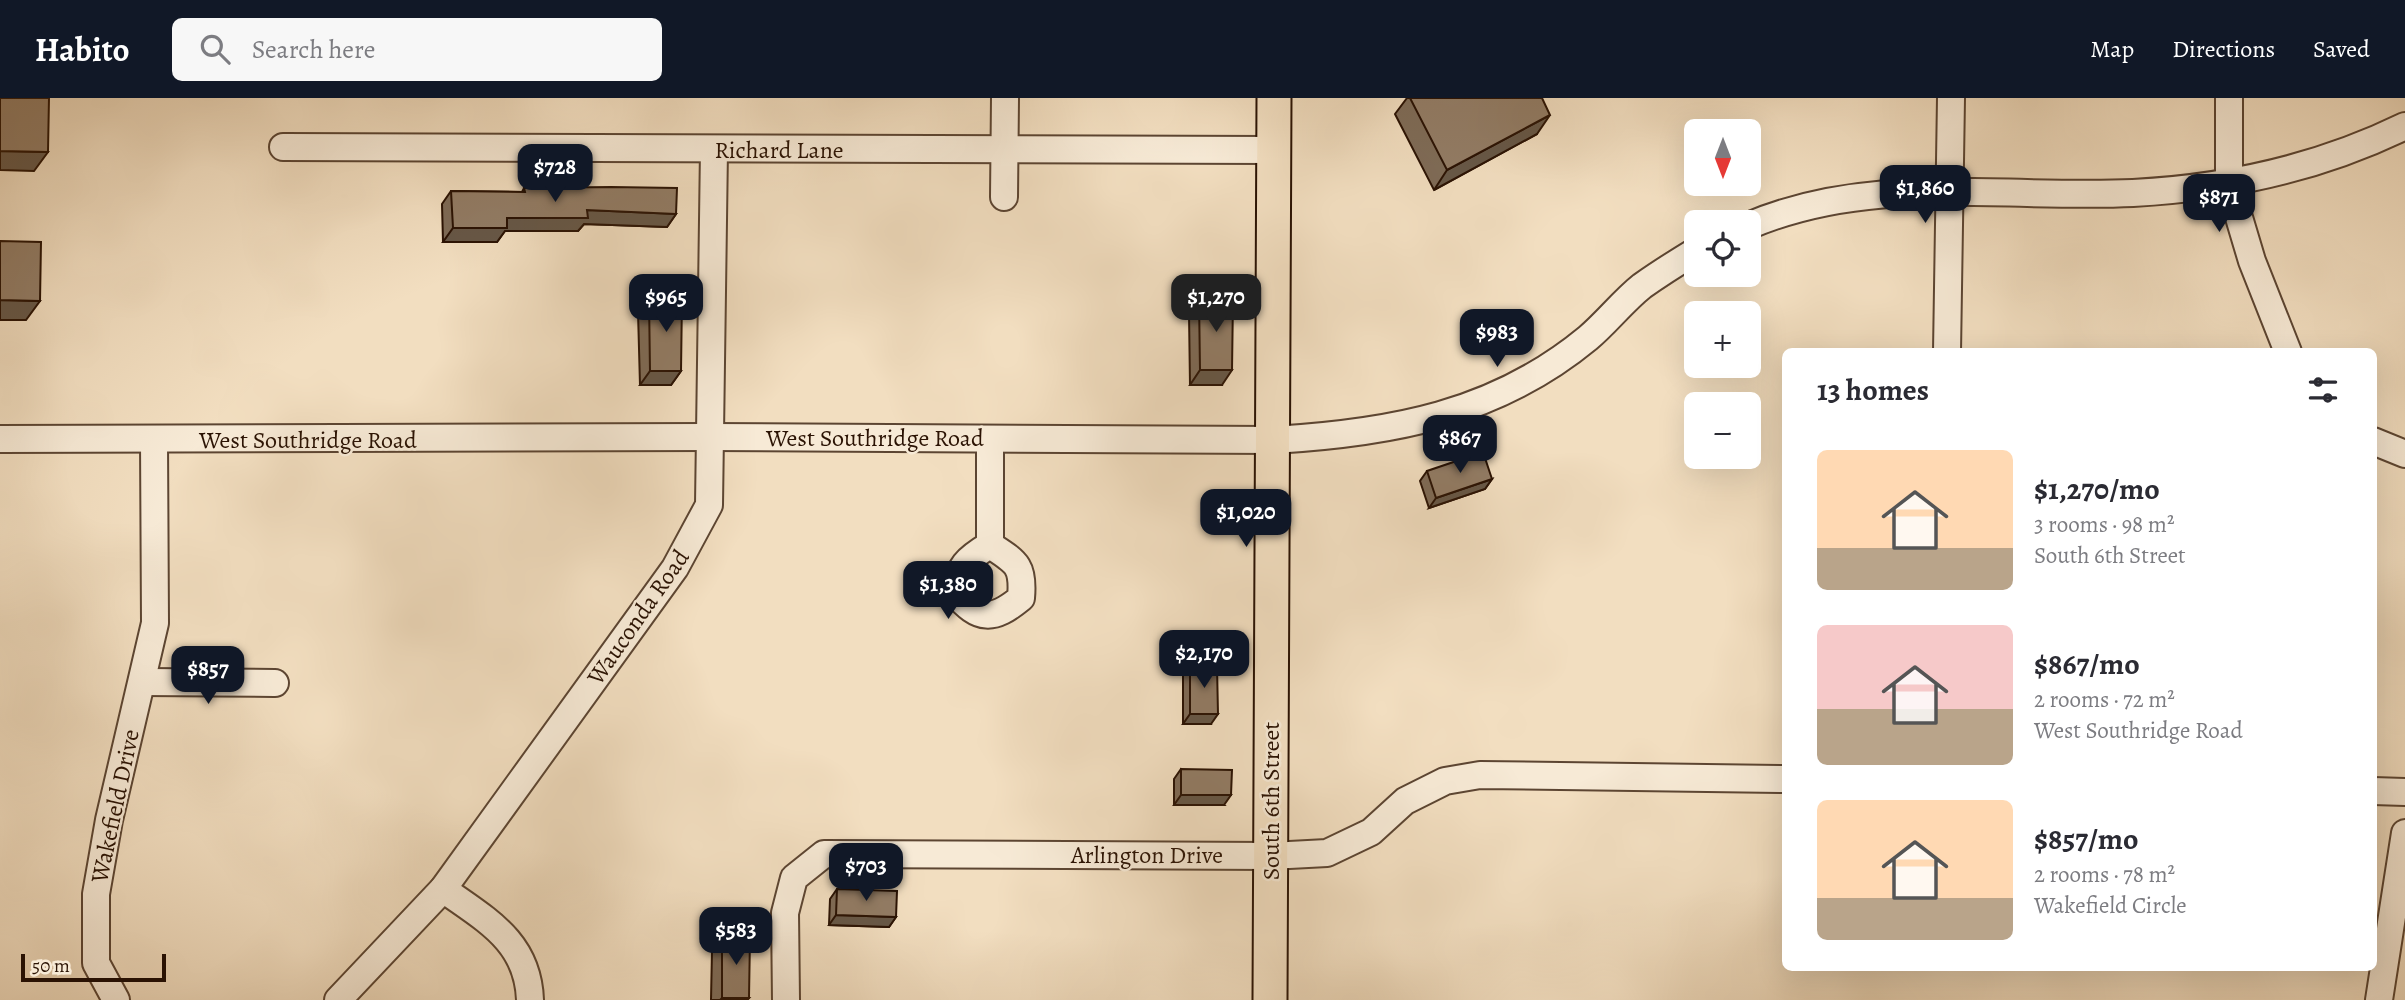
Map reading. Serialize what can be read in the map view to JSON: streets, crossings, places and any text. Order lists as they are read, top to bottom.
{
  "streets": {
    "main road": ["South 6th Street"],
    "street": [
      "Richard Lane",
      "West Southridge Road",
      "Wauconda Road",
      "Wakefield Drive",
      "Arlington Drive"
    ]
  },
  "crossings": [
    ["Richard Lane", "Wauconda Road"],
    ["Richard Lane", "South 6th Street"],
    ["West Southridge Road", "Wauconda Road"],
    ["West Southridge Road", "South 6th Street"],
    ["West Southridge Road", "Wakefield Drive"],
    ["South 6th Street", "Arlington Drive"]
  ],
  "scale_bar": "50 m",
  "north": "bottom",
  "page": {
    "header": "Habito",
    "search": "Search here",
    "nav": ["Map", "Directions", "Saved"],
    "map_buttons": ["+", "−"],
    "price": [
      "$728",
      "$1,860",
      "$871",
      "$965",
      "$1,270",
      "$983",
      "$867",
      "$1,020",
      "$1,380",
      "$2,170",
      "$857",
      "$703",
      "$583"
    ],
    "heading": "13 homes",
    "list": [
      {
        "name": "$1,270/mo",
        "note": "3 rooms · 98 m² · South 6th Street"
      },
      {
        "name": "$867/mo",
        "note": "2 rooms · 72 m² · West Southridge Road"
      },
      {
        "name": "$857/mo",
        "note": "2 rooms · 78 m² · Wakefield Circle"
      }
    ],
    "scale": "50 m"
  }
}
